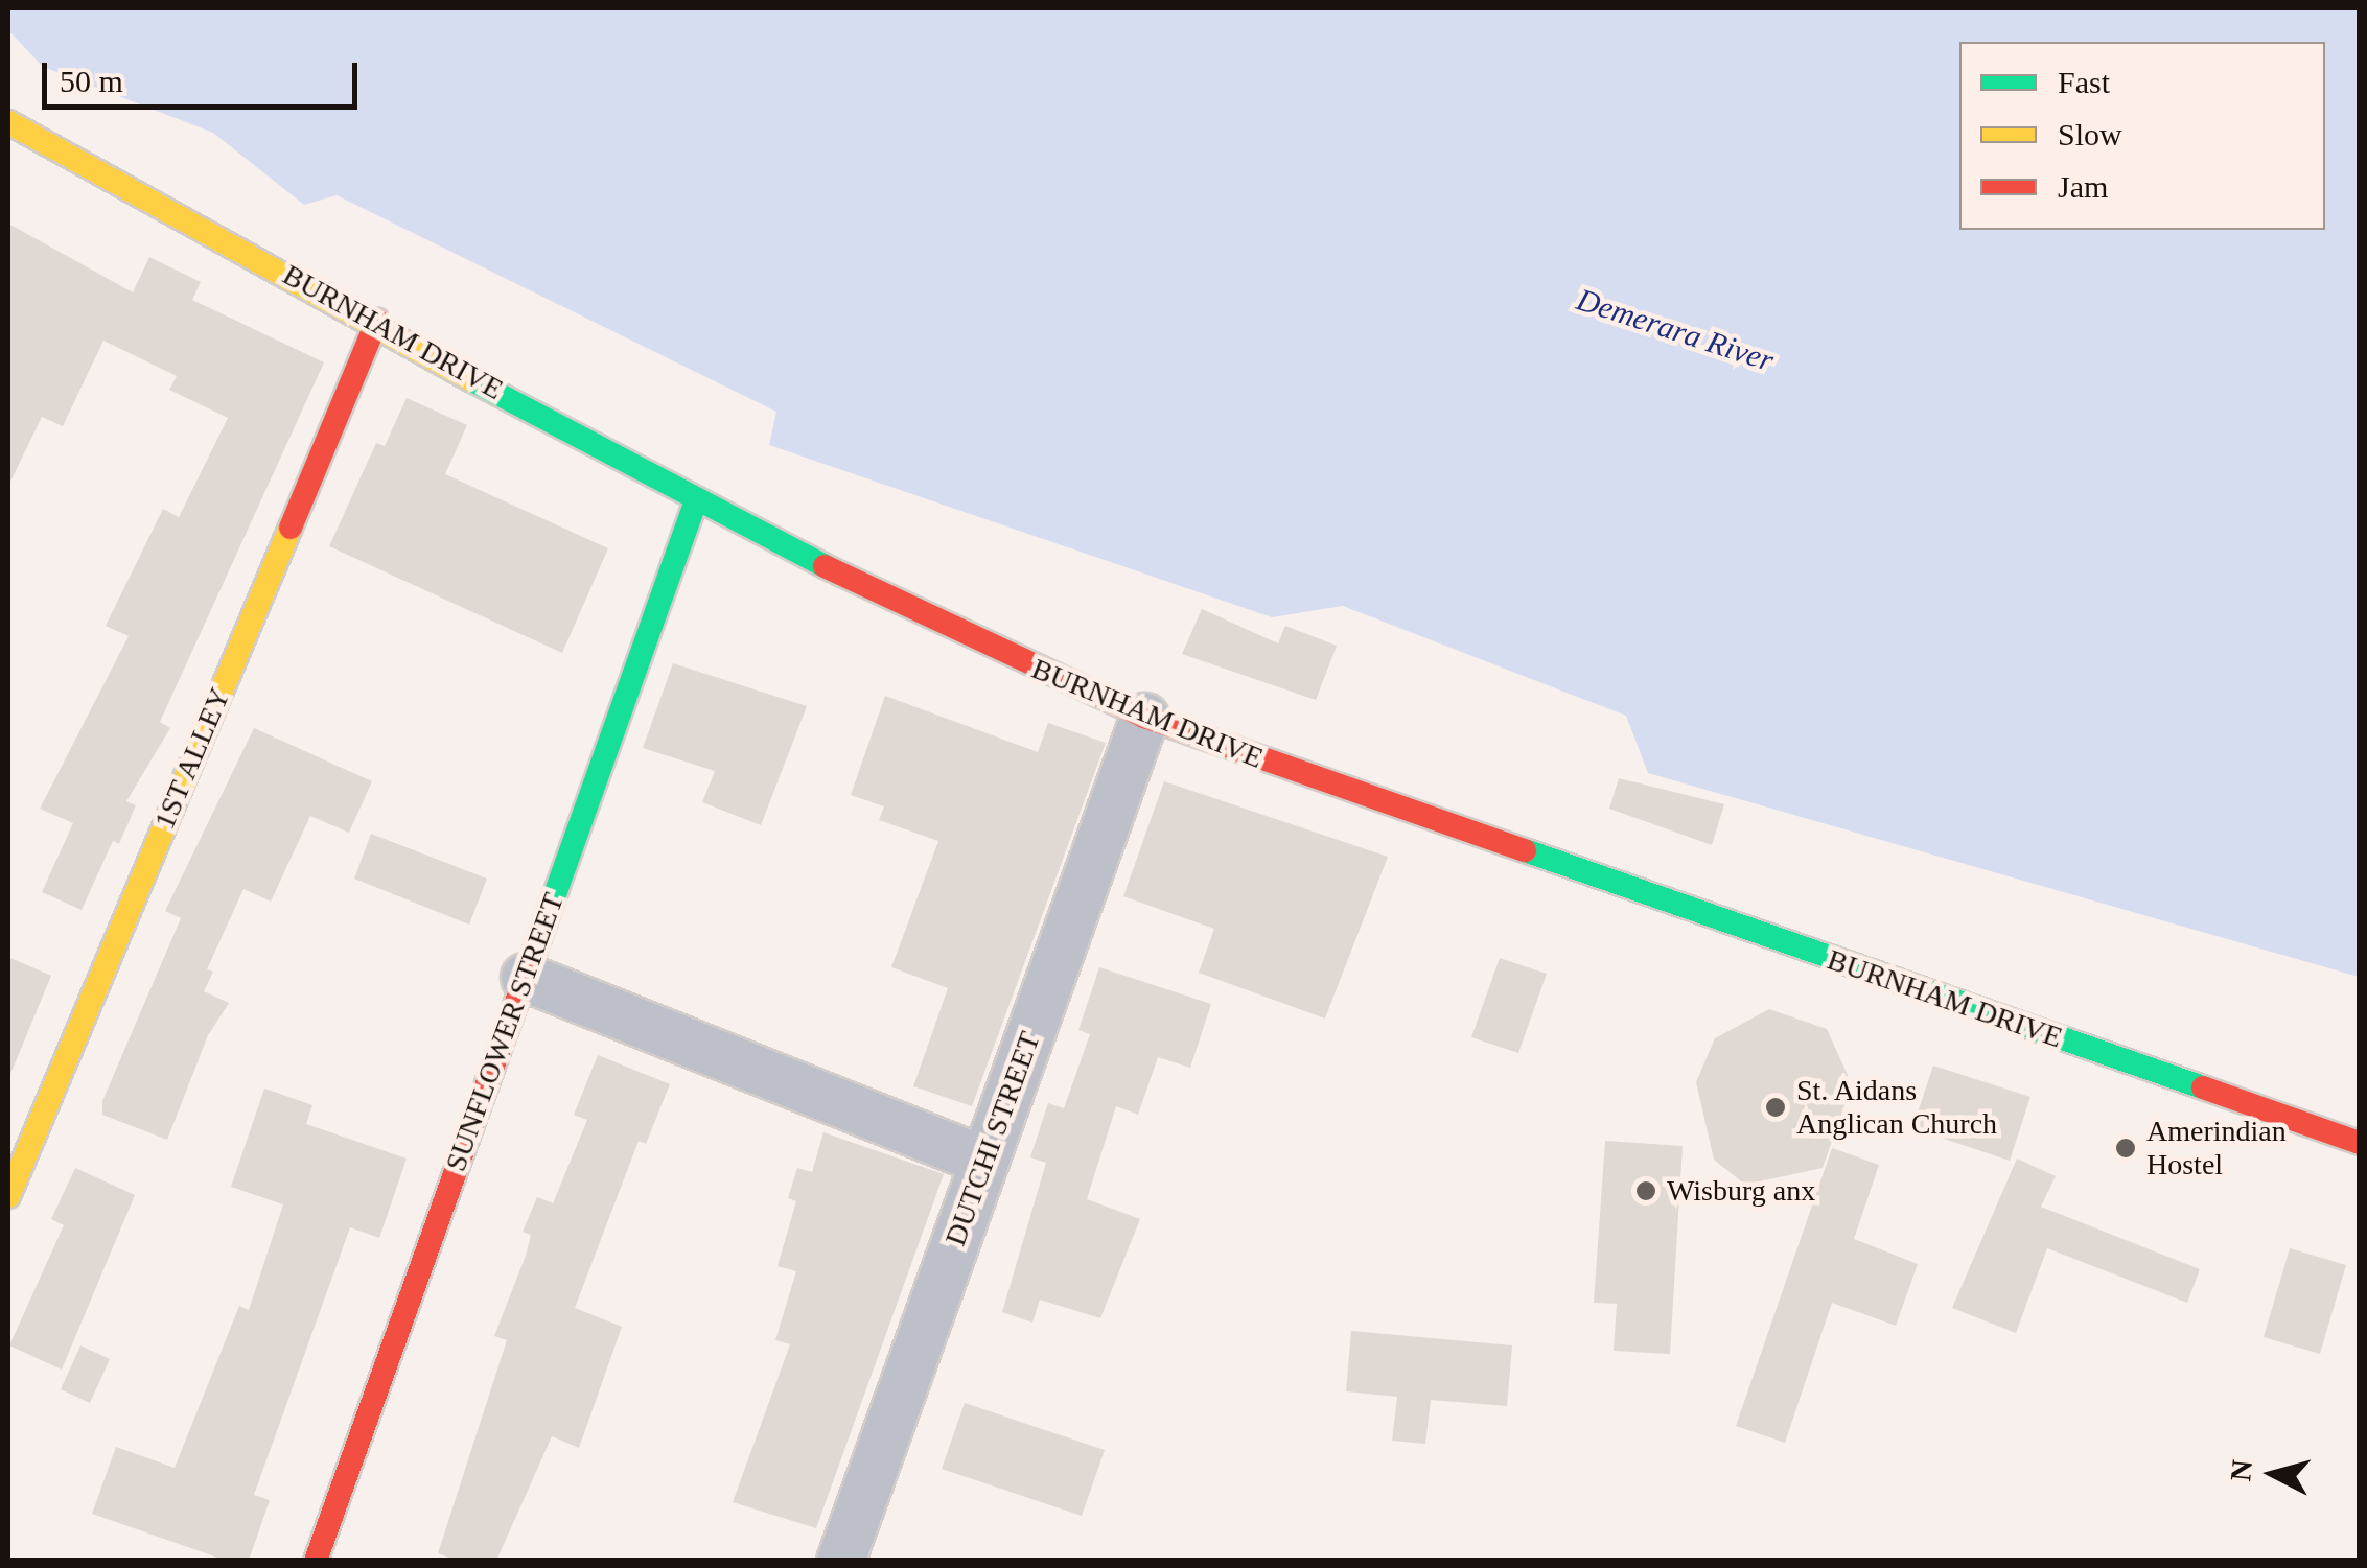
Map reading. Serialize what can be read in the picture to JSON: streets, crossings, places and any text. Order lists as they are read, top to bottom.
{
  "streets": {
    "street": [
      "BURNHAM DRIVE",
      "1ST ALLEY",
      "SUNFLOWER STREET",
      "DUTCHI STREET"
    ]
  },
  "crossings": [
    ["BURNHAM DRIVE", "1ST ALLEY"],
    ["BURNHAM DRIVE", "SUNFLOWER STREET"],
    ["BURNHAM DRIVE", "DUTCHI STREET"]
  ],
  "water": ["Demerara River"],
  "places": ["St. Aidans Anglican Church", "Amerindian Hostel", "Wisburg anx"],
  "legend": ["Fast", "Slow", "Jam"],
  "scale_bar": "50 m",
  "north": "left"
}
